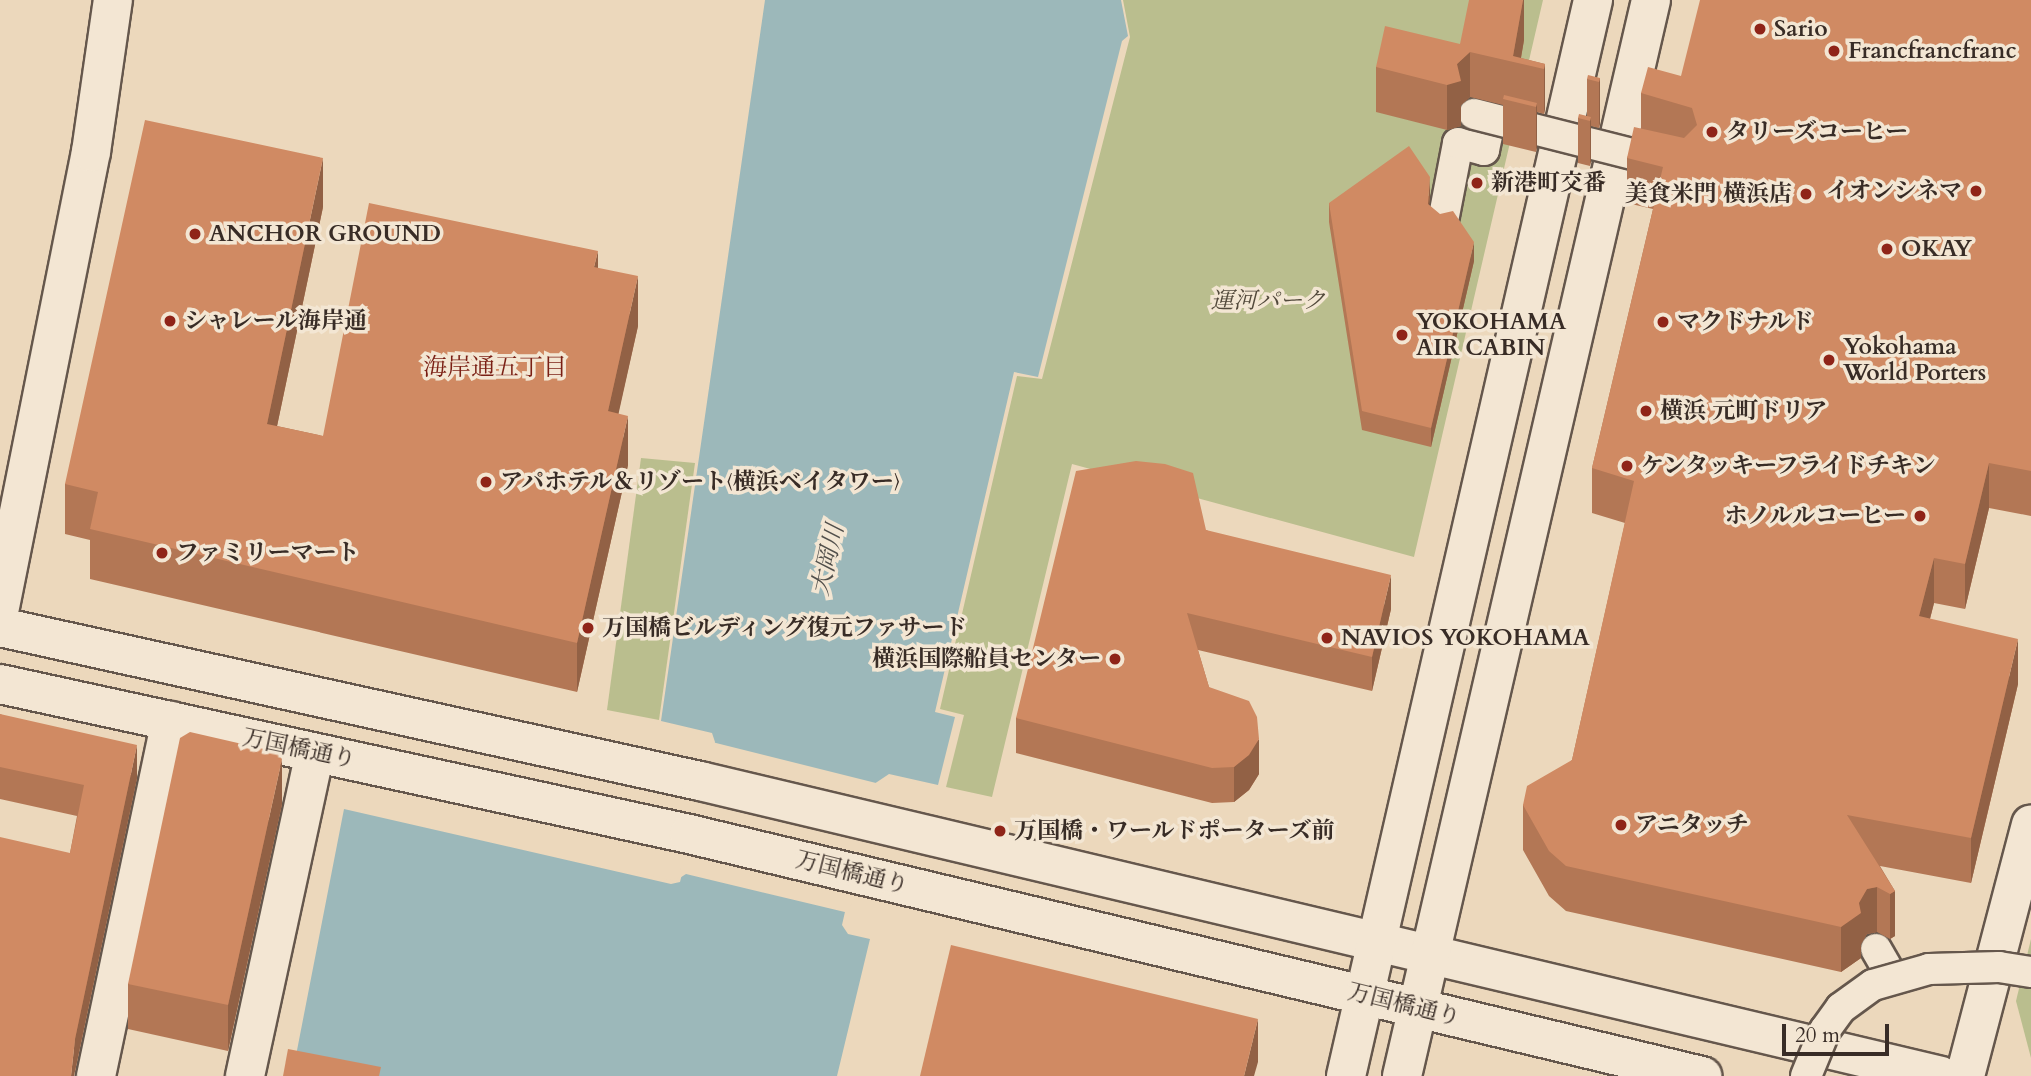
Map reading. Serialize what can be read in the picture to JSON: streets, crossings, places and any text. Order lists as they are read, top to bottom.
{
  "streets": {
    "street": ["万国橋通り"]
  },
  "districts": ["海岸通五丁目"],
  "water": ["大岡川"],
  "parks": ["運河パーク"],
  "places": [
    "Sario",
    "Francfrancfranc",
    "タリーズコーヒー",
    "新港町交番",
    "イオンシネマ",
    "美食米門 横浜店",
    "ANCHOR GROUND",
    "OKAY",
    "シャレール海岸通",
    "マクドナルド",
    "YOKOHAMA AIR CABIN",
    "Yokohama World Porters",
    "横浜 元町ドリア",
    "ケンタッキーフライドチキン",
    "アパホテル＆リゾート〈横浜ベイタワー〉",
    "ホノルルコーヒー",
    "ファミリーマート",
    "万国橋ビルディング復元ファサード",
    "NAVIOS YOKOHAMA",
    "横浜国際船員センター",
    "アニタッチ",
    "万国橋・ワールドポーターズ前"
  ],
  "scale_bar": "20 m"
}
